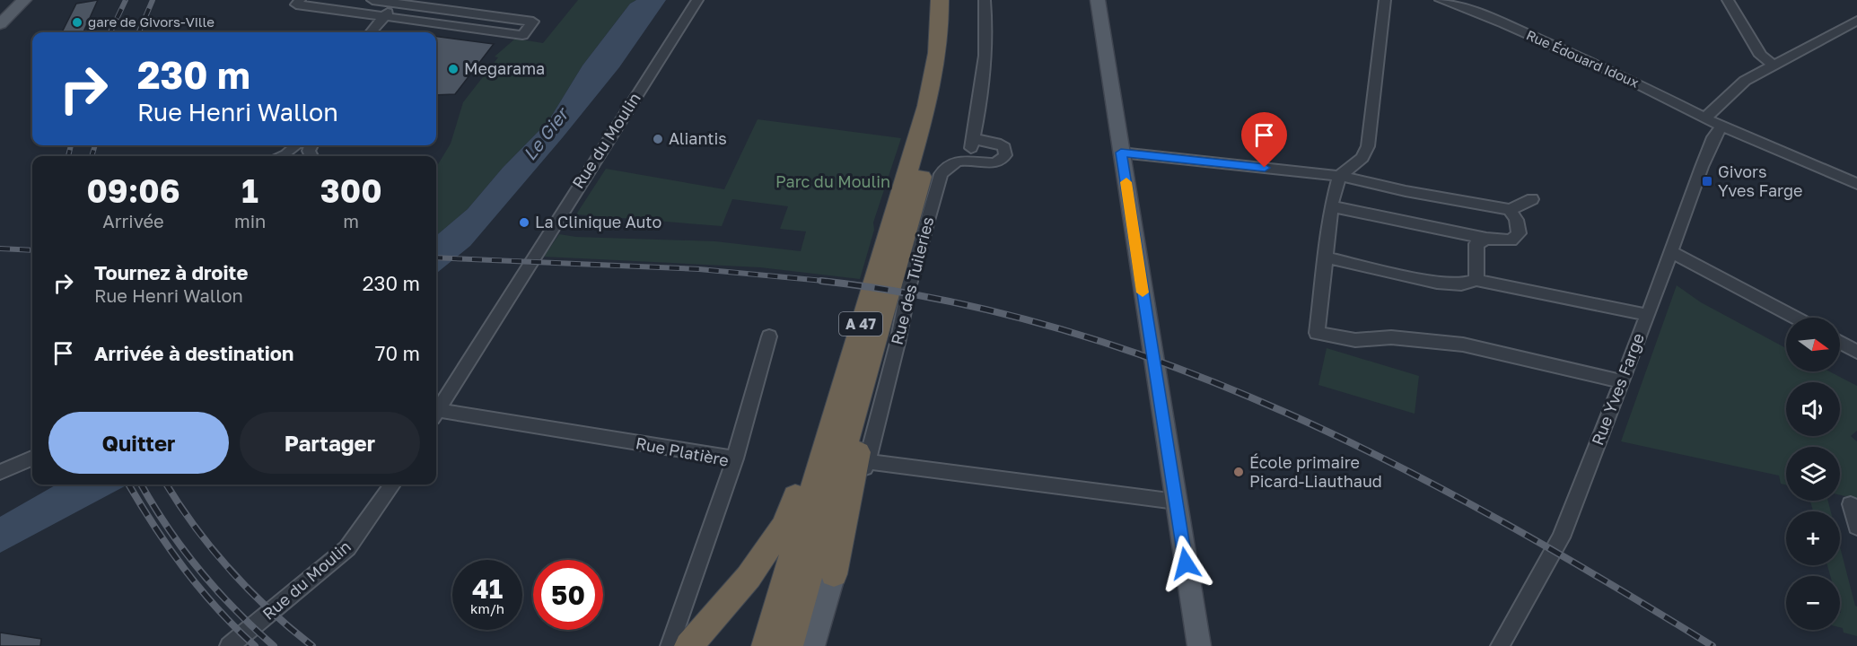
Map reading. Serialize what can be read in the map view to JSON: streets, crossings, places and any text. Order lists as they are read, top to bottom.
{
  "streets": {
    "highway": ["A 47"],
    "street": [
      "Rue Édouard Idoux",
      "Rue du Moulin",
      "Rue des Tuileries",
      "Rue Yves Farge",
      "Rue Platière"
    ]
  },
  "crossings": [
    ["Rue Édouard Idoux", "Rue Yves Farge"]
  ],
  "water": ["Le Gier"],
  "parks": ["Parc du Moulin"],
  "places": {
    "other": [
      "gare de Givors-Ville",
      "Megarama",
      "Aliantis",
      "La Clinique Auto",
      "École primaire Picard-Liauthaud"
    ],
    "transit": ["Givors Yves Farge"]
  },
  "north": "right",
  "page": {
    "turn": ["230 m", "Rue Henri Wallon"],
    "eta": [
      "09:06",
      "Arrivée",
      "1",
      "min",
      "300",
      "m"
    ],
    "list": [
      {
        "name": "Tournez à droite",
        "note": "Rue Henri Wallon",
        "value": "230 m"
      },
      {
        "name": "Arrivée à destination",
        "value": "70 m"
      }
    ],
    "map_buttons": ["+", "−"],
    "buttons": ["Quitter", "Partager"],
    "speed": "41 km/h",
    "limit": "50"
  }
}
